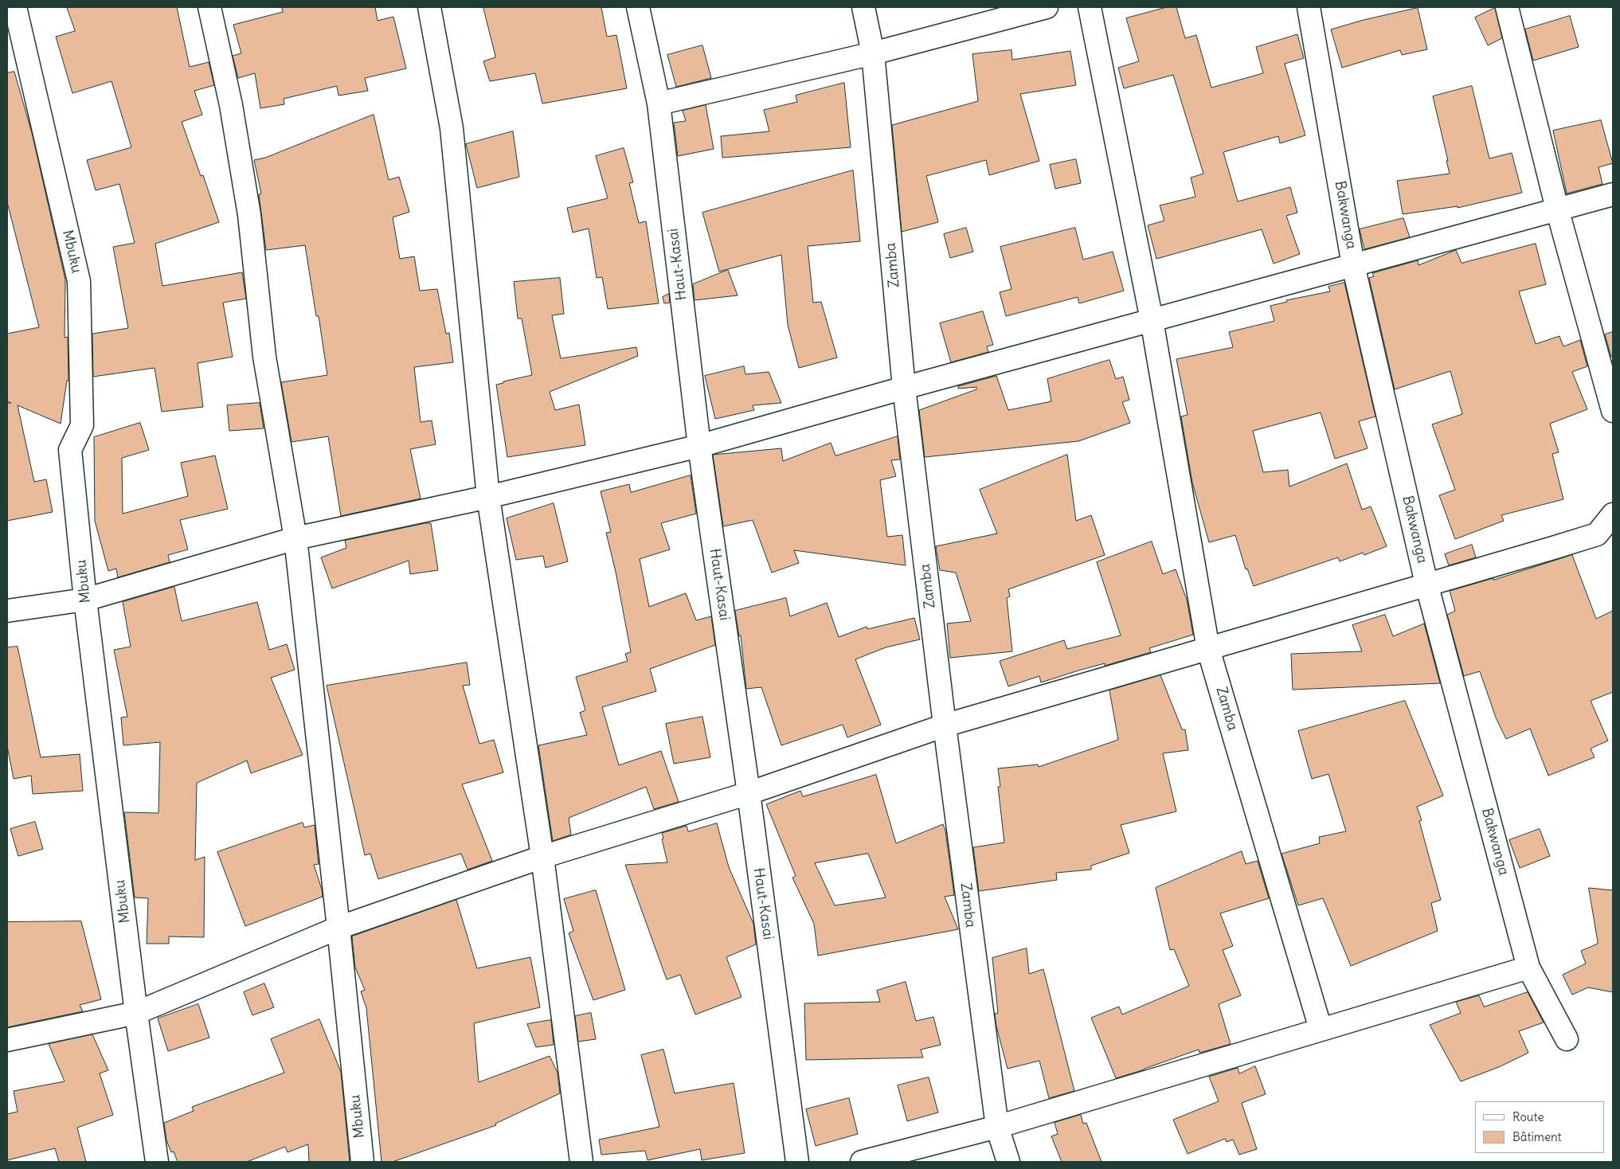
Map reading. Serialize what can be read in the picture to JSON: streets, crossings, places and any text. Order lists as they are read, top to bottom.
{
  "streets": {
    "street": [
      "Bakwanga",
      "Mbuku",
      "Haut-Kasai",
      "Zamba"
    ]
  },
  "legend": ["Route", "Bâtiment"]
}
